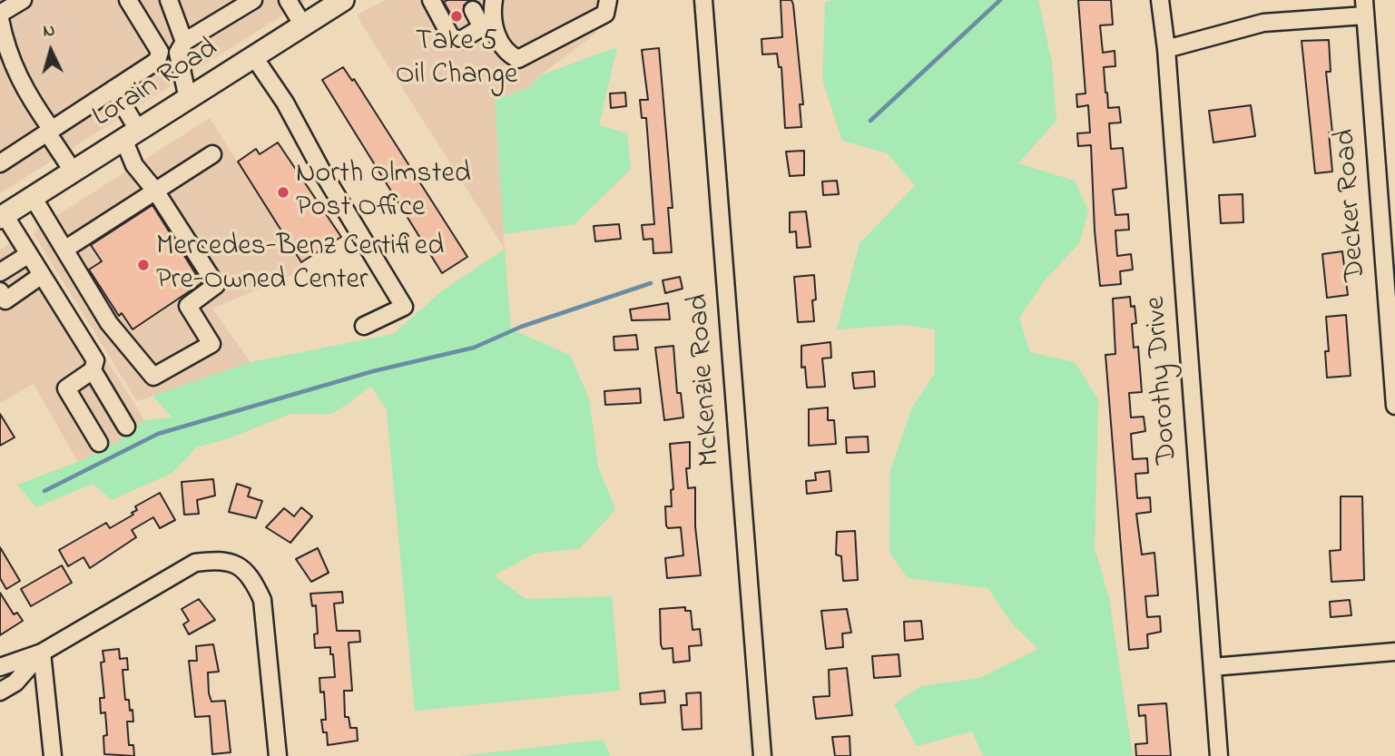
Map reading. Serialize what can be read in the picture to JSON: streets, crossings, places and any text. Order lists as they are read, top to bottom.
{
  "streets": {
    "main road": ["Lorain Road"],
    "street": ["Decker Road", "McKenzie Road", "Dorothy Drive"]
  },
  "places": ["Take 5 Oil Change", "North Olmsted Post Office", "Mercedes-Benz Certified Pre-Owned Center"],
  "north": "top"
}
